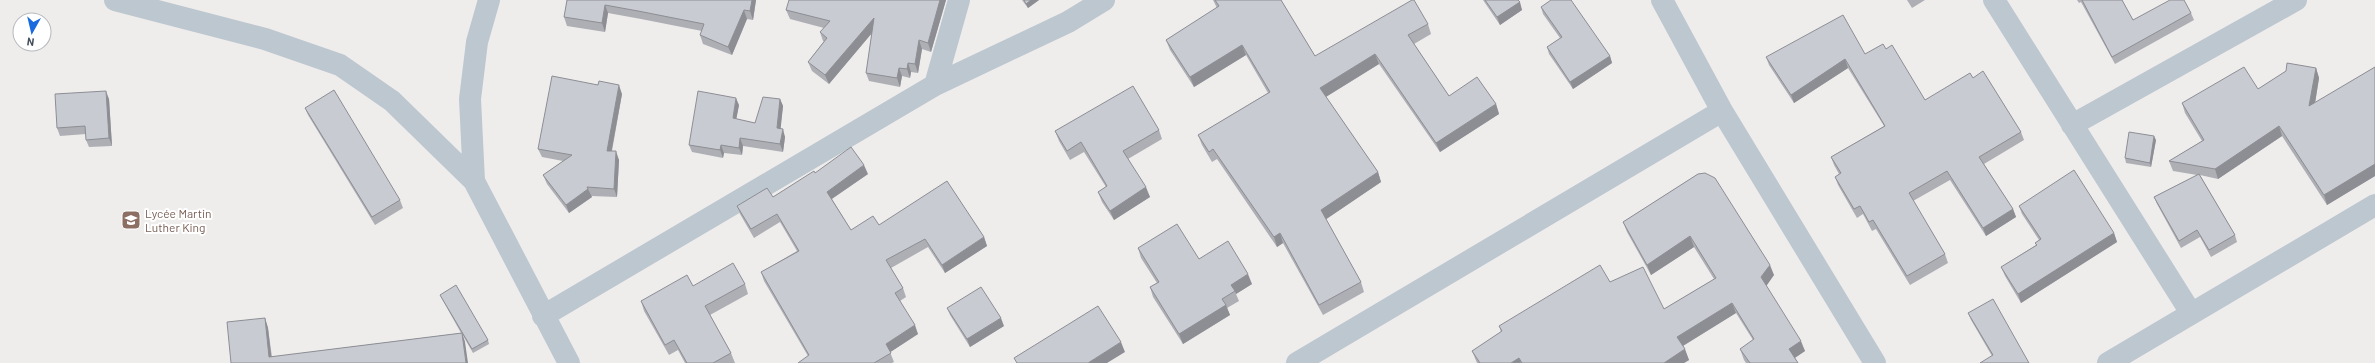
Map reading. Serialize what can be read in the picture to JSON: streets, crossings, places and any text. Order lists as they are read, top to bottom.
{
  "places": {
    "school or university": ["Lycée Martin Luther King"]
  },
  "north": "bottom"
}
